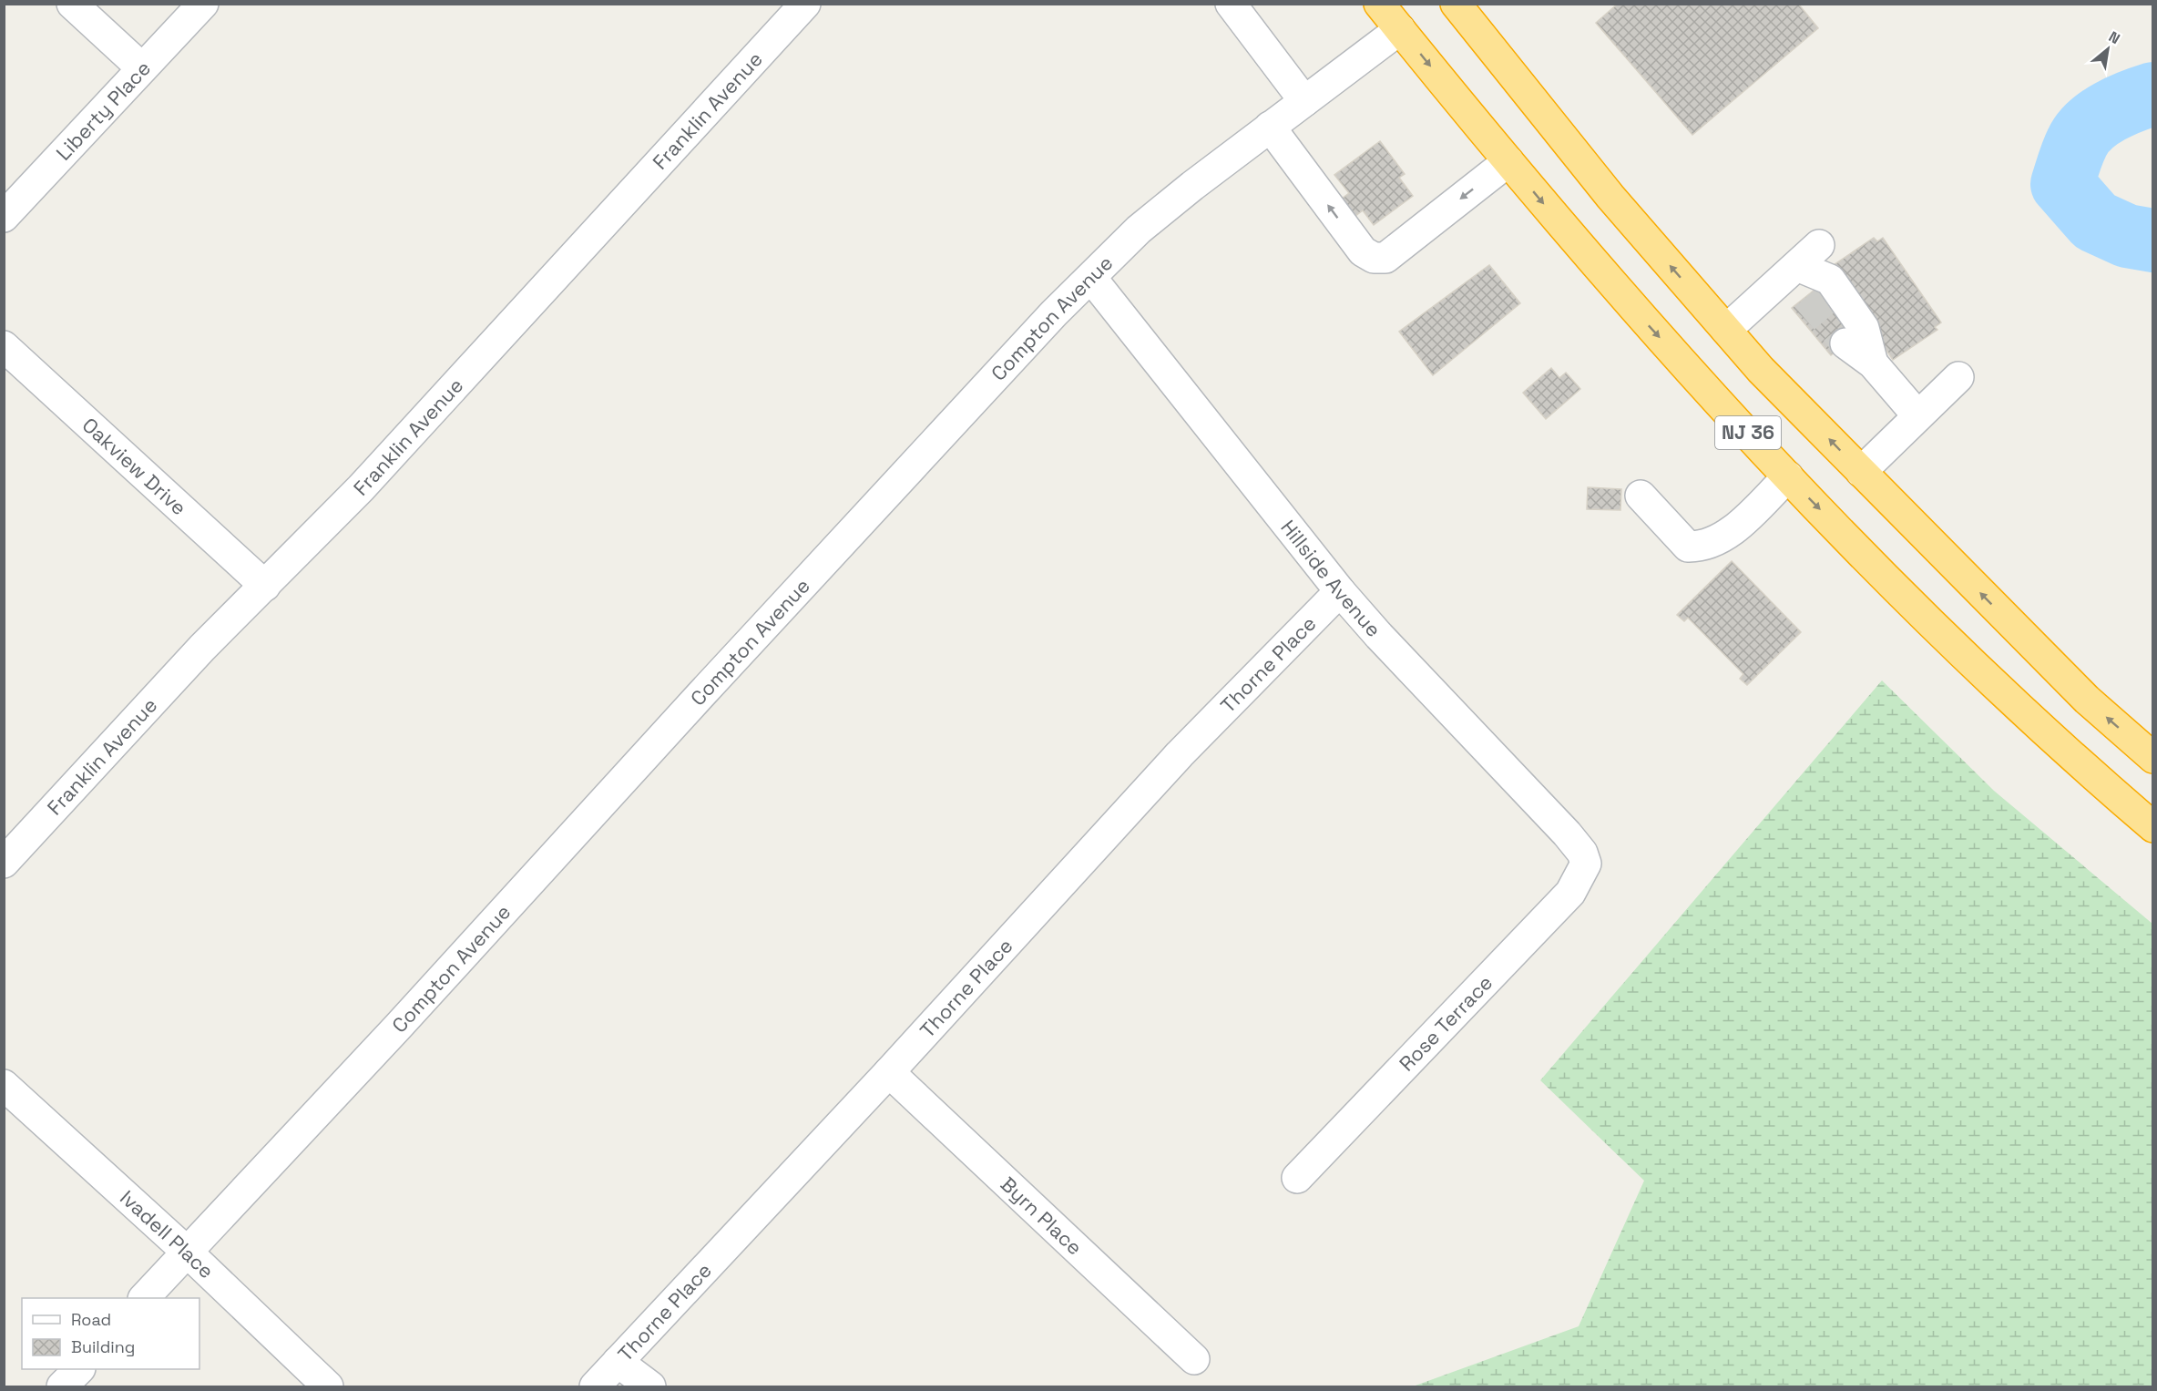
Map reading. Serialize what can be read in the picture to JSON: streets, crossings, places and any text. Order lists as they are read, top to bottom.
{
  "streets": {
    "highway": ["NJ 36"],
    "street": [
      "Liberty Place",
      "Franklin Avenue",
      "Compton Avenue",
      "Oakview Drive",
      "Hillside Avenue",
      "Thorne Place",
      "Rose Terrace",
      "Byrn Place",
      "Ivadell Place"
    ]
  },
  "crossings": [
    ["Franklin Avenue", "Oakview Drive"],
    ["Compton Avenue", "NJ 36"],
    ["Compton Avenue", "Hillside Avenue"],
    ["Compton Avenue", "Ivadell Place"],
    ["Hillside Avenue", "Thorne Place"],
    ["Hillside Avenue", "Rose Terrace"],
    ["Thorne Place", "Byrn Place"]
  ],
  "legend": ["Road", "Building"],
  "north": "top right"
}
